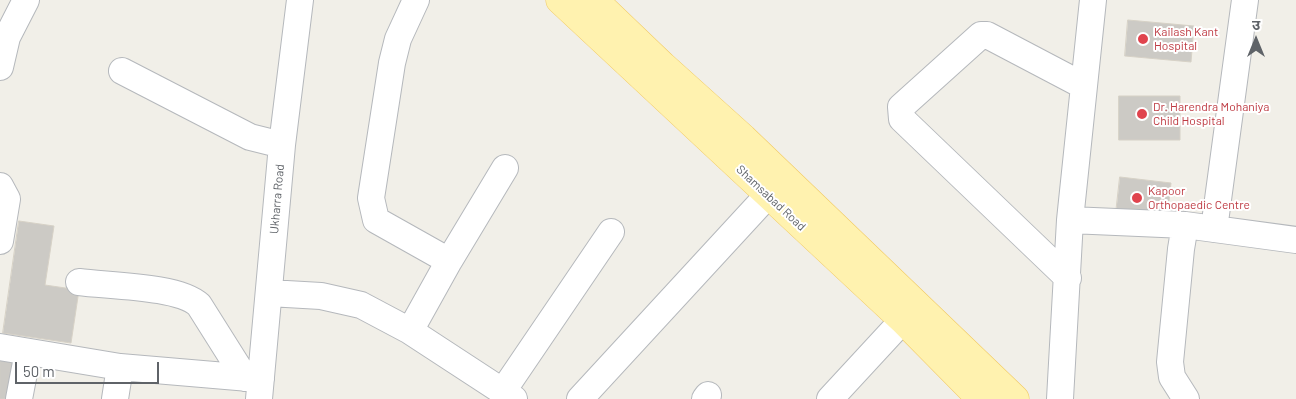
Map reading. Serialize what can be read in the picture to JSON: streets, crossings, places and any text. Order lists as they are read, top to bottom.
{
  "streets": {
    "main road": ["Shamsabad Road"],
    "street": ["Ukharra Road"]
  },
  "places": ["Kailash Kant Hospital", "Dr. Harendra Mohaniya Child Hospital", "Kapoor Orthopaedic Centre"],
  "scale_bar": "50 m",
  "north": "top"
}
